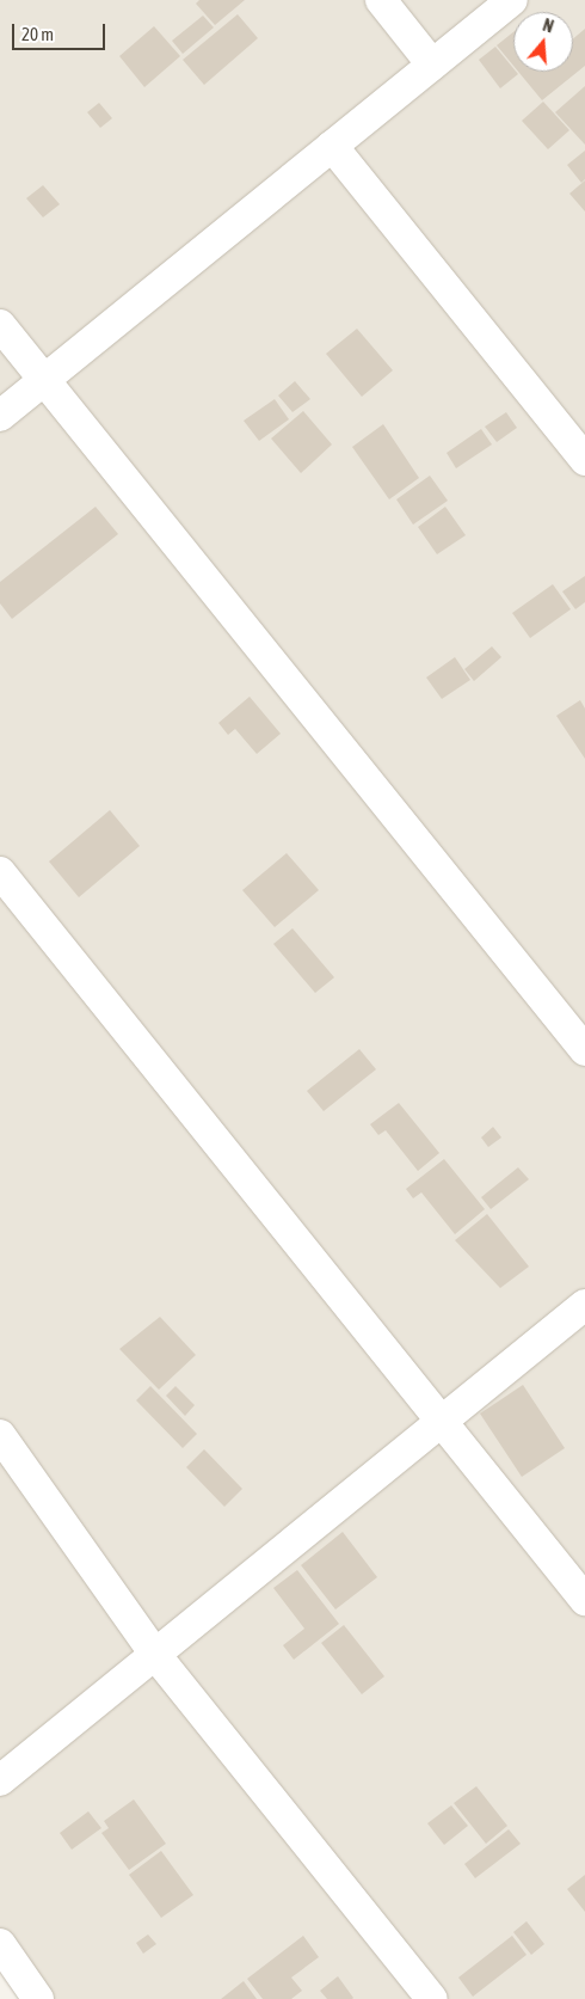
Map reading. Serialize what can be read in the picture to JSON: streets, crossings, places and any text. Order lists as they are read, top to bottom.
{
  "scale_bar": "20 m",
  "north": "top"
}
